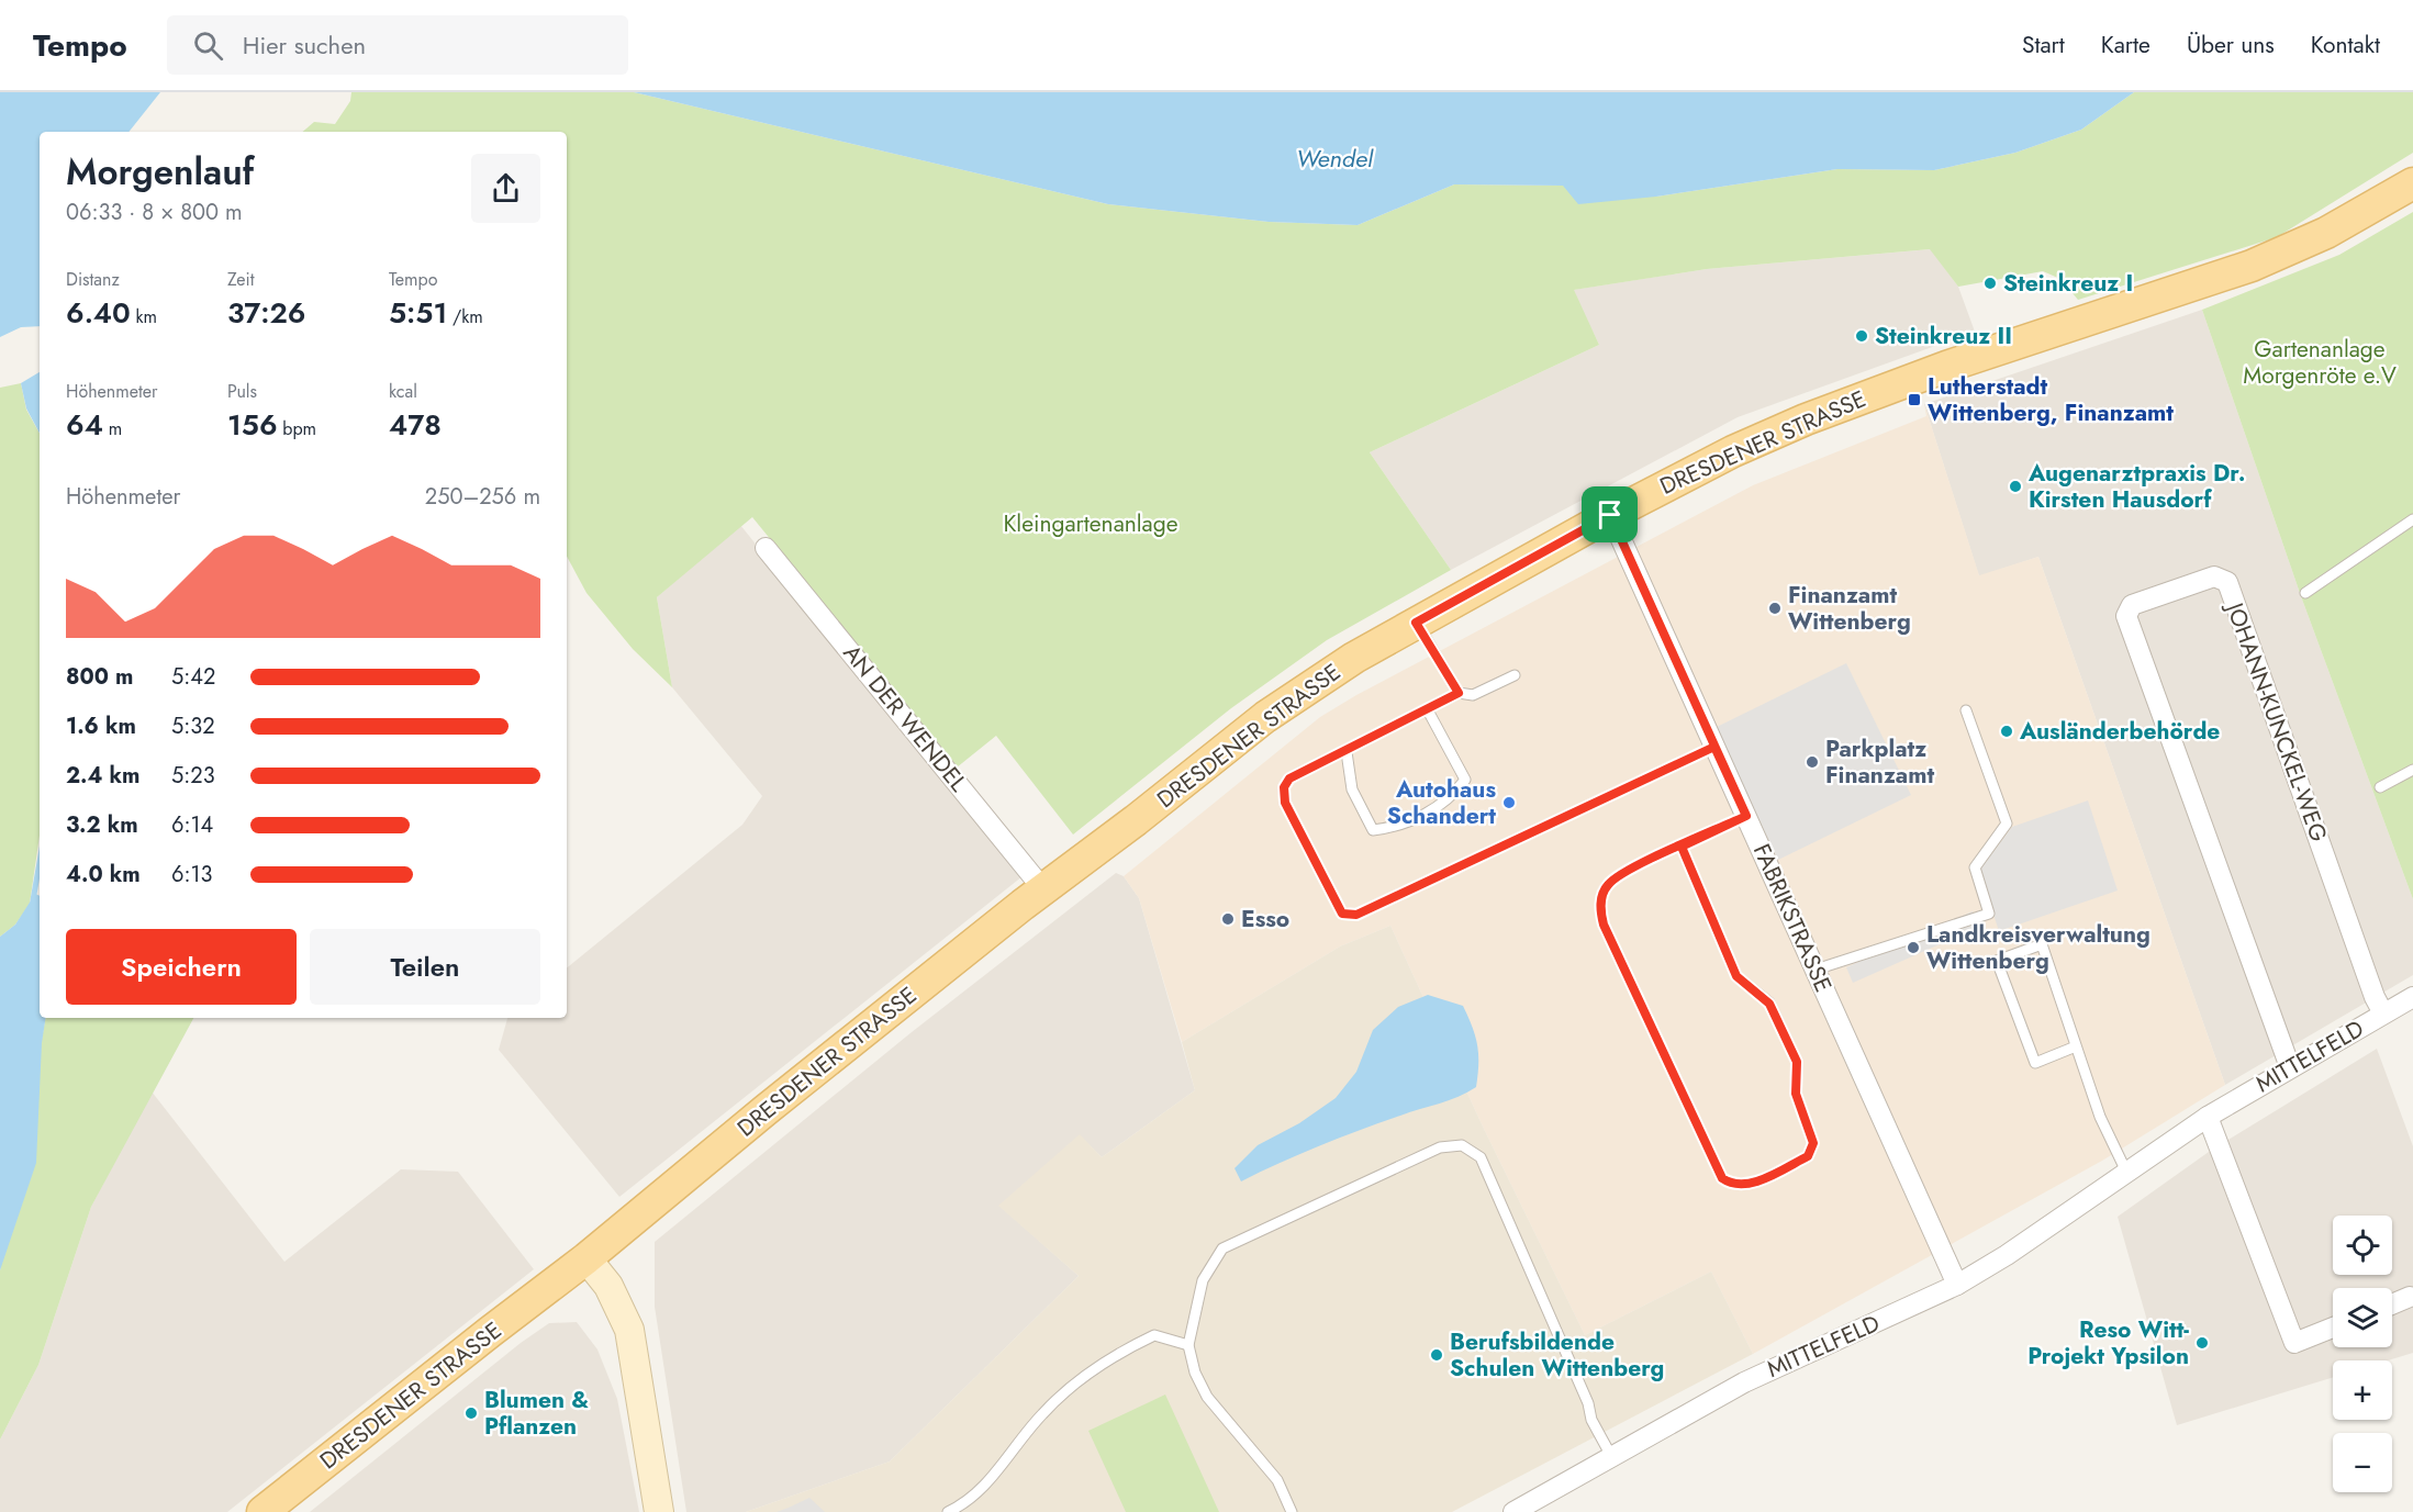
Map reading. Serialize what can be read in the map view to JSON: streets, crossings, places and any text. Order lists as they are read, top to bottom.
{
  "streets": {
    "main road": ["DRESDENER STRASSE"],
    "street": [
      "AN DER WENDEL",
      "JOHANN-KUNCKEL-WEG",
      "FABRIKSTRASSE",
      "MITTELFELD"
    ]
  },
  "crossings": [
    ["DRESDENER STRASSE", "AN DER WENDEL"],
    ["DRESDENER STRASSE", "FABRIKSTRASSE"],
    ["JOHANN-KUNCKEL-WEG", "MITTELFELD"],
    ["FABRIKSTRASSE", "MITTELFELD"]
  ],
  "water": ["Wendel"],
  "parks": ["Gartenanlage Morgenröte e.V", "Kleingartenanlage"],
  "places": {
    "other": [
      "Steinkreuz I",
      "Steinkreuz II",
      "Augenarztpraxis Dr. Kirsten Hausdorf",
      "Finanzamt Wittenberg",
      "Ausländerbehörde",
      "Parkplatz Finanzamt",
      "Autohaus Schandert",
      "Esso",
      "Landkreisverwaltung Wittenberg",
      "Reso Witt- Projekt Ypsilon",
      "Berufsbildende Schulen Wittenberg",
      "Blumen & Pflanzen"
    ],
    "transit": ["Lutherstadt Wittenberg, Finanzamt"]
  },
  "page": {
    "header": "Tempo",
    "search": "Hier suchen",
    "nav": [
      "Start",
      "Karte",
      "Über uns",
      "Kontakt"
    ],
    "heading": ["Morgenlauf", "06:33 · 8 × 800 m"],
    "stats": [
      ["Distanz", "6.40 km"],
      ["Zeit", "37:26"],
      ["Tempo", "5:51 /km"],
      ["Höhenmeter", "64 m"],
      ["Puls", "156 bpm"],
      ["kcal", "478"]
    ],
    "chart": ["Höhenmeter", "250–256 m"],
    "list": [
      {
        "name": "800 m",
        "note": "5:42"
      },
      {
        "name": "1.6 km",
        "note": "5:32"
      },
      {
        "name": "2.4 km",
        "note": "5:23"
      },
      {
        "name": "3.2 km",
        "note": "6:14"
      },
      {
        "name": "4.0 km",
        "note": "6:13"
      }
    ],
    "buttons": ["Speichern", "Teilen"],
    "map_buttons": ["+", "−"]
  }
}
